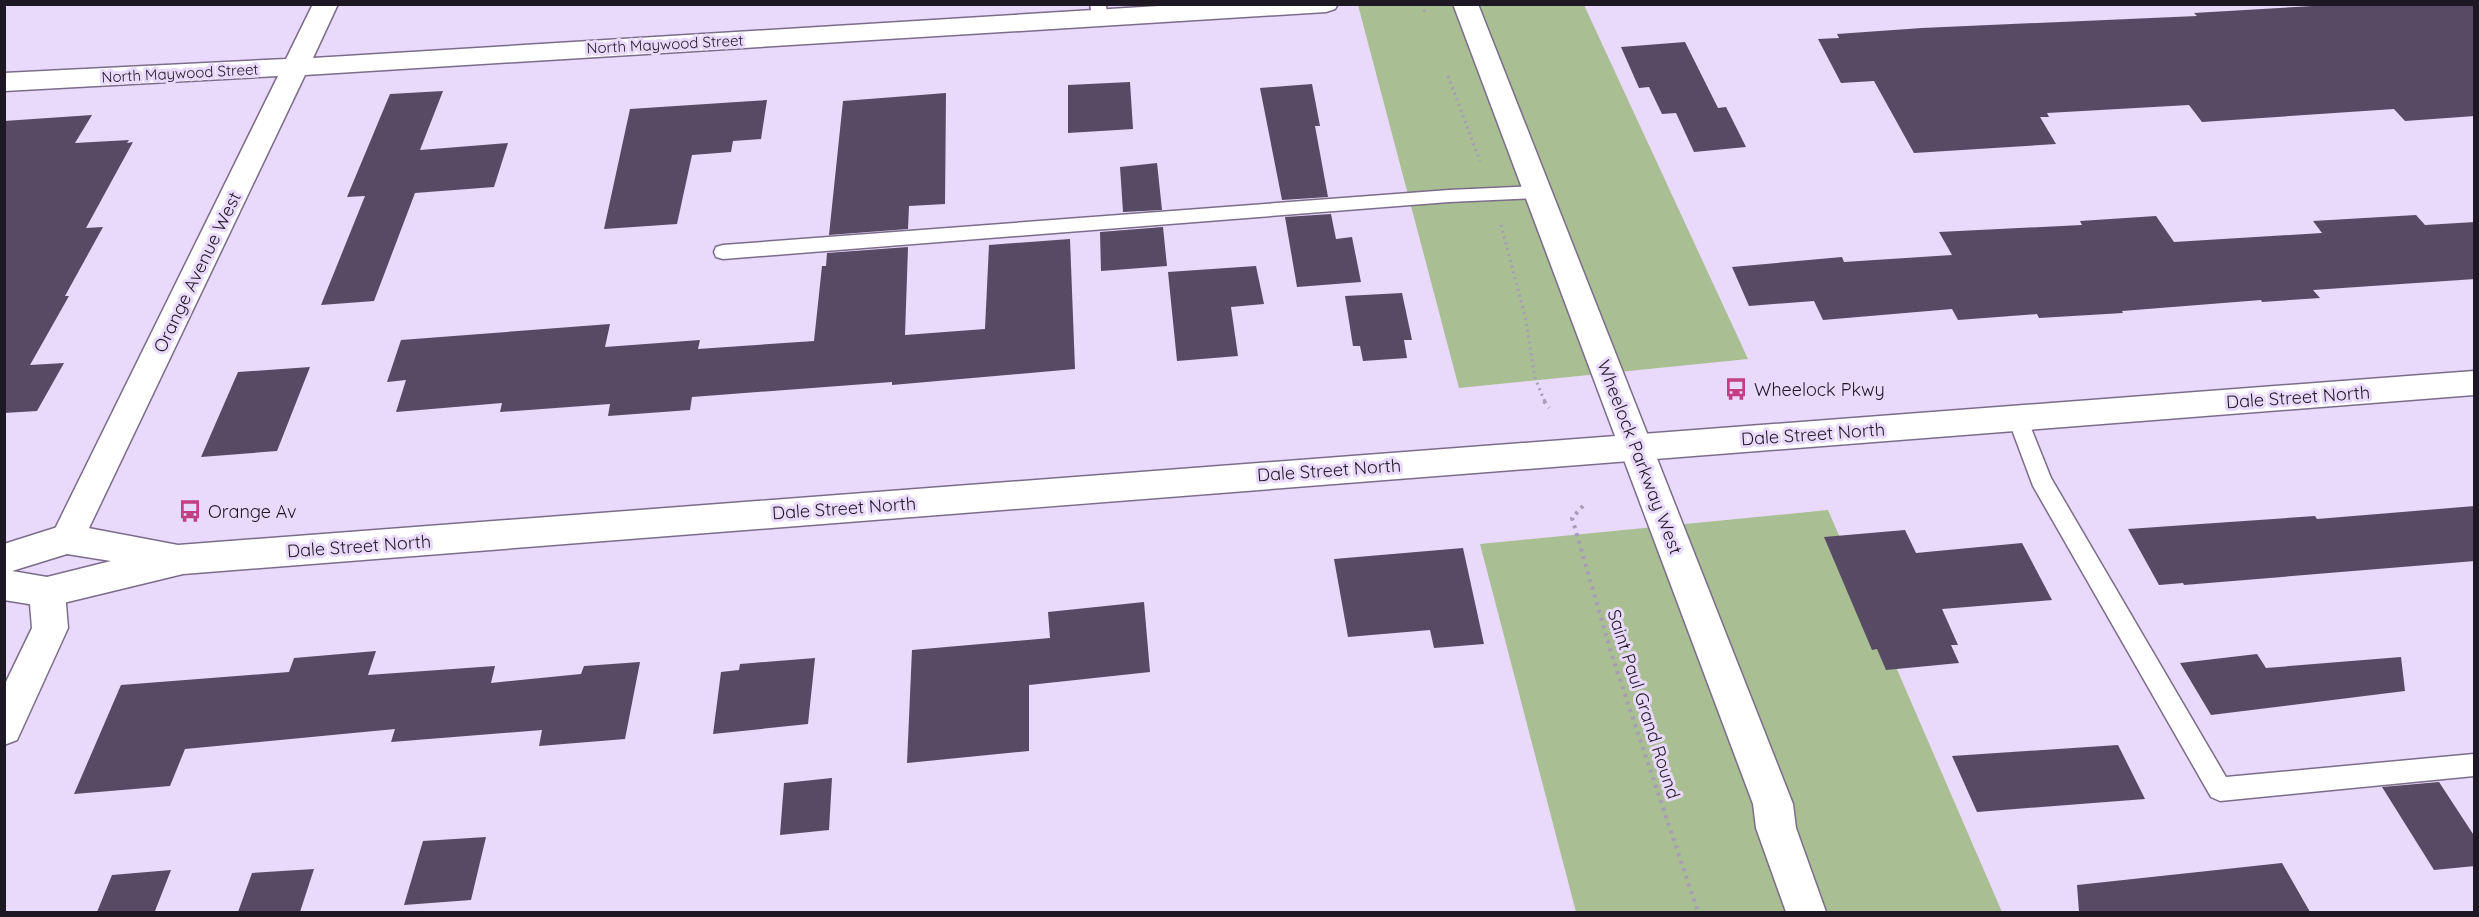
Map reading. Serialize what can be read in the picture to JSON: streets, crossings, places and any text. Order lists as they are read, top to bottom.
{
  "streets": {
    "street": [
      "North Maywood Street",
      "Orange Avenue West",
      "Dale Street North",
      "Wheelock Parkway West"
    ],
    "path": ["Saint Paul Grand Round"]
  },
  "crossings": [
    ["North Maywood Street", "Orange Avenue West"],
    ["Orange Avenue West", "Dale Street North"],
    ["Dale Street North", "Wheelock Parkway West"]
  ],
  "places": {
    "bus stop": ["Wheelock Pkwy", "Orange Av"]
  }
}
